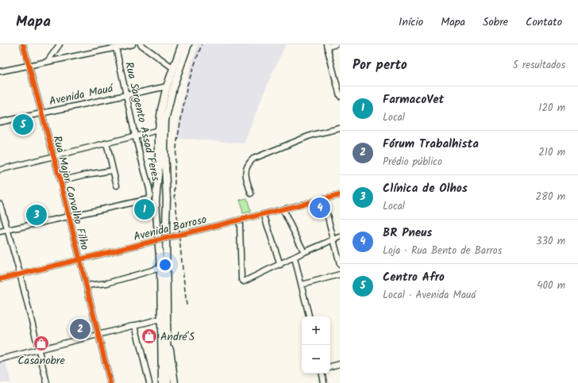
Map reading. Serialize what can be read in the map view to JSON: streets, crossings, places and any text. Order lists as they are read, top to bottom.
{
  "streets": {
    "street": [
      "Avenida Mauá",
      "Rua Sargento Assad Feres",
      "Rua Major Carvalho Filho",
      "Avenida Barroso"
    ]
  },
  "crossings": [
    ["Avenida Mauá", "Rua Sargento Assad Feres"],
    ["Avenida Mauá", "Rua Major Carvalho Filho"],
    ["Rua Major Carvalho Filho", "Avenida Barroso"]
  ],
  "places": {
    "shop": ["André'S", "Casanobre"]
  },
  "page": {
    "header": "Mapa",
    "nav": [
      "Início",
      "Mapa",
      "Sobre",
      "Contato"
    ],
    "heading": ["Por perto", "5 resultados"],
    "list": [
      {
        "mark": "1",
        "name": "FarmacoVet",
        "note": "Local",
        "value": "120 m"
      },
      {
        "mark": "2",
        "name": "Fórum Trabalhista",
        "note": "Prédio público",
        "value": "210 m"
      },
      {
        "mark": "3",
        "name": "Clínica de Olhos",
        "note": "Local",
        "value": "280 m"
      },
      {
        "mark": "4",
        "name": "BR Pneus",
        "note": "Loja · Rua Bento de Barros",
        "value": "330 m"
      },
      {
        "mark": "5",
        "name": "Centro Afro",
        "note": "Local · Avenida Mauá",
        "value": "400 m"
      }
    ],
    "pins": [
      "5",
      "4",
      "1",
      "3",
      "2"
    ],
    "map_buttons": ["+", "−"]
  }
}
